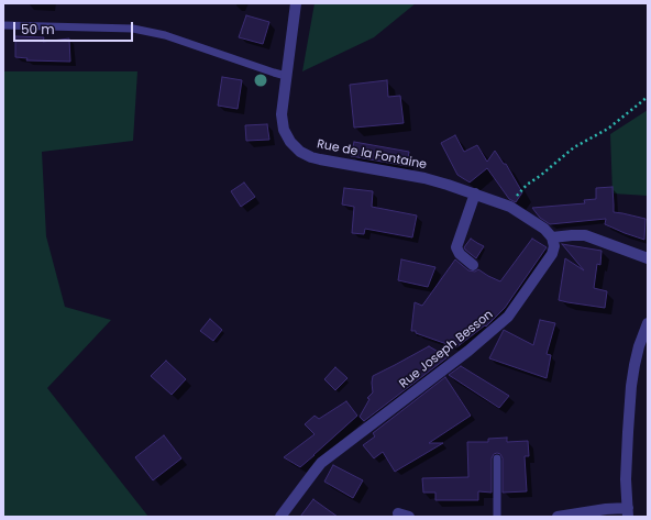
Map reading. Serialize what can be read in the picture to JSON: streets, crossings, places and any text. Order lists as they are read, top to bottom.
{
  "streets": {
    "street": ["Rue de la Fontaine", "Rue Joseph Besson"]
  },
  "crossings": [
    ["Rue de la Fontaine", "Rue Joseph Besson"]
  ],
  "scale_bar": "50 m"
}
